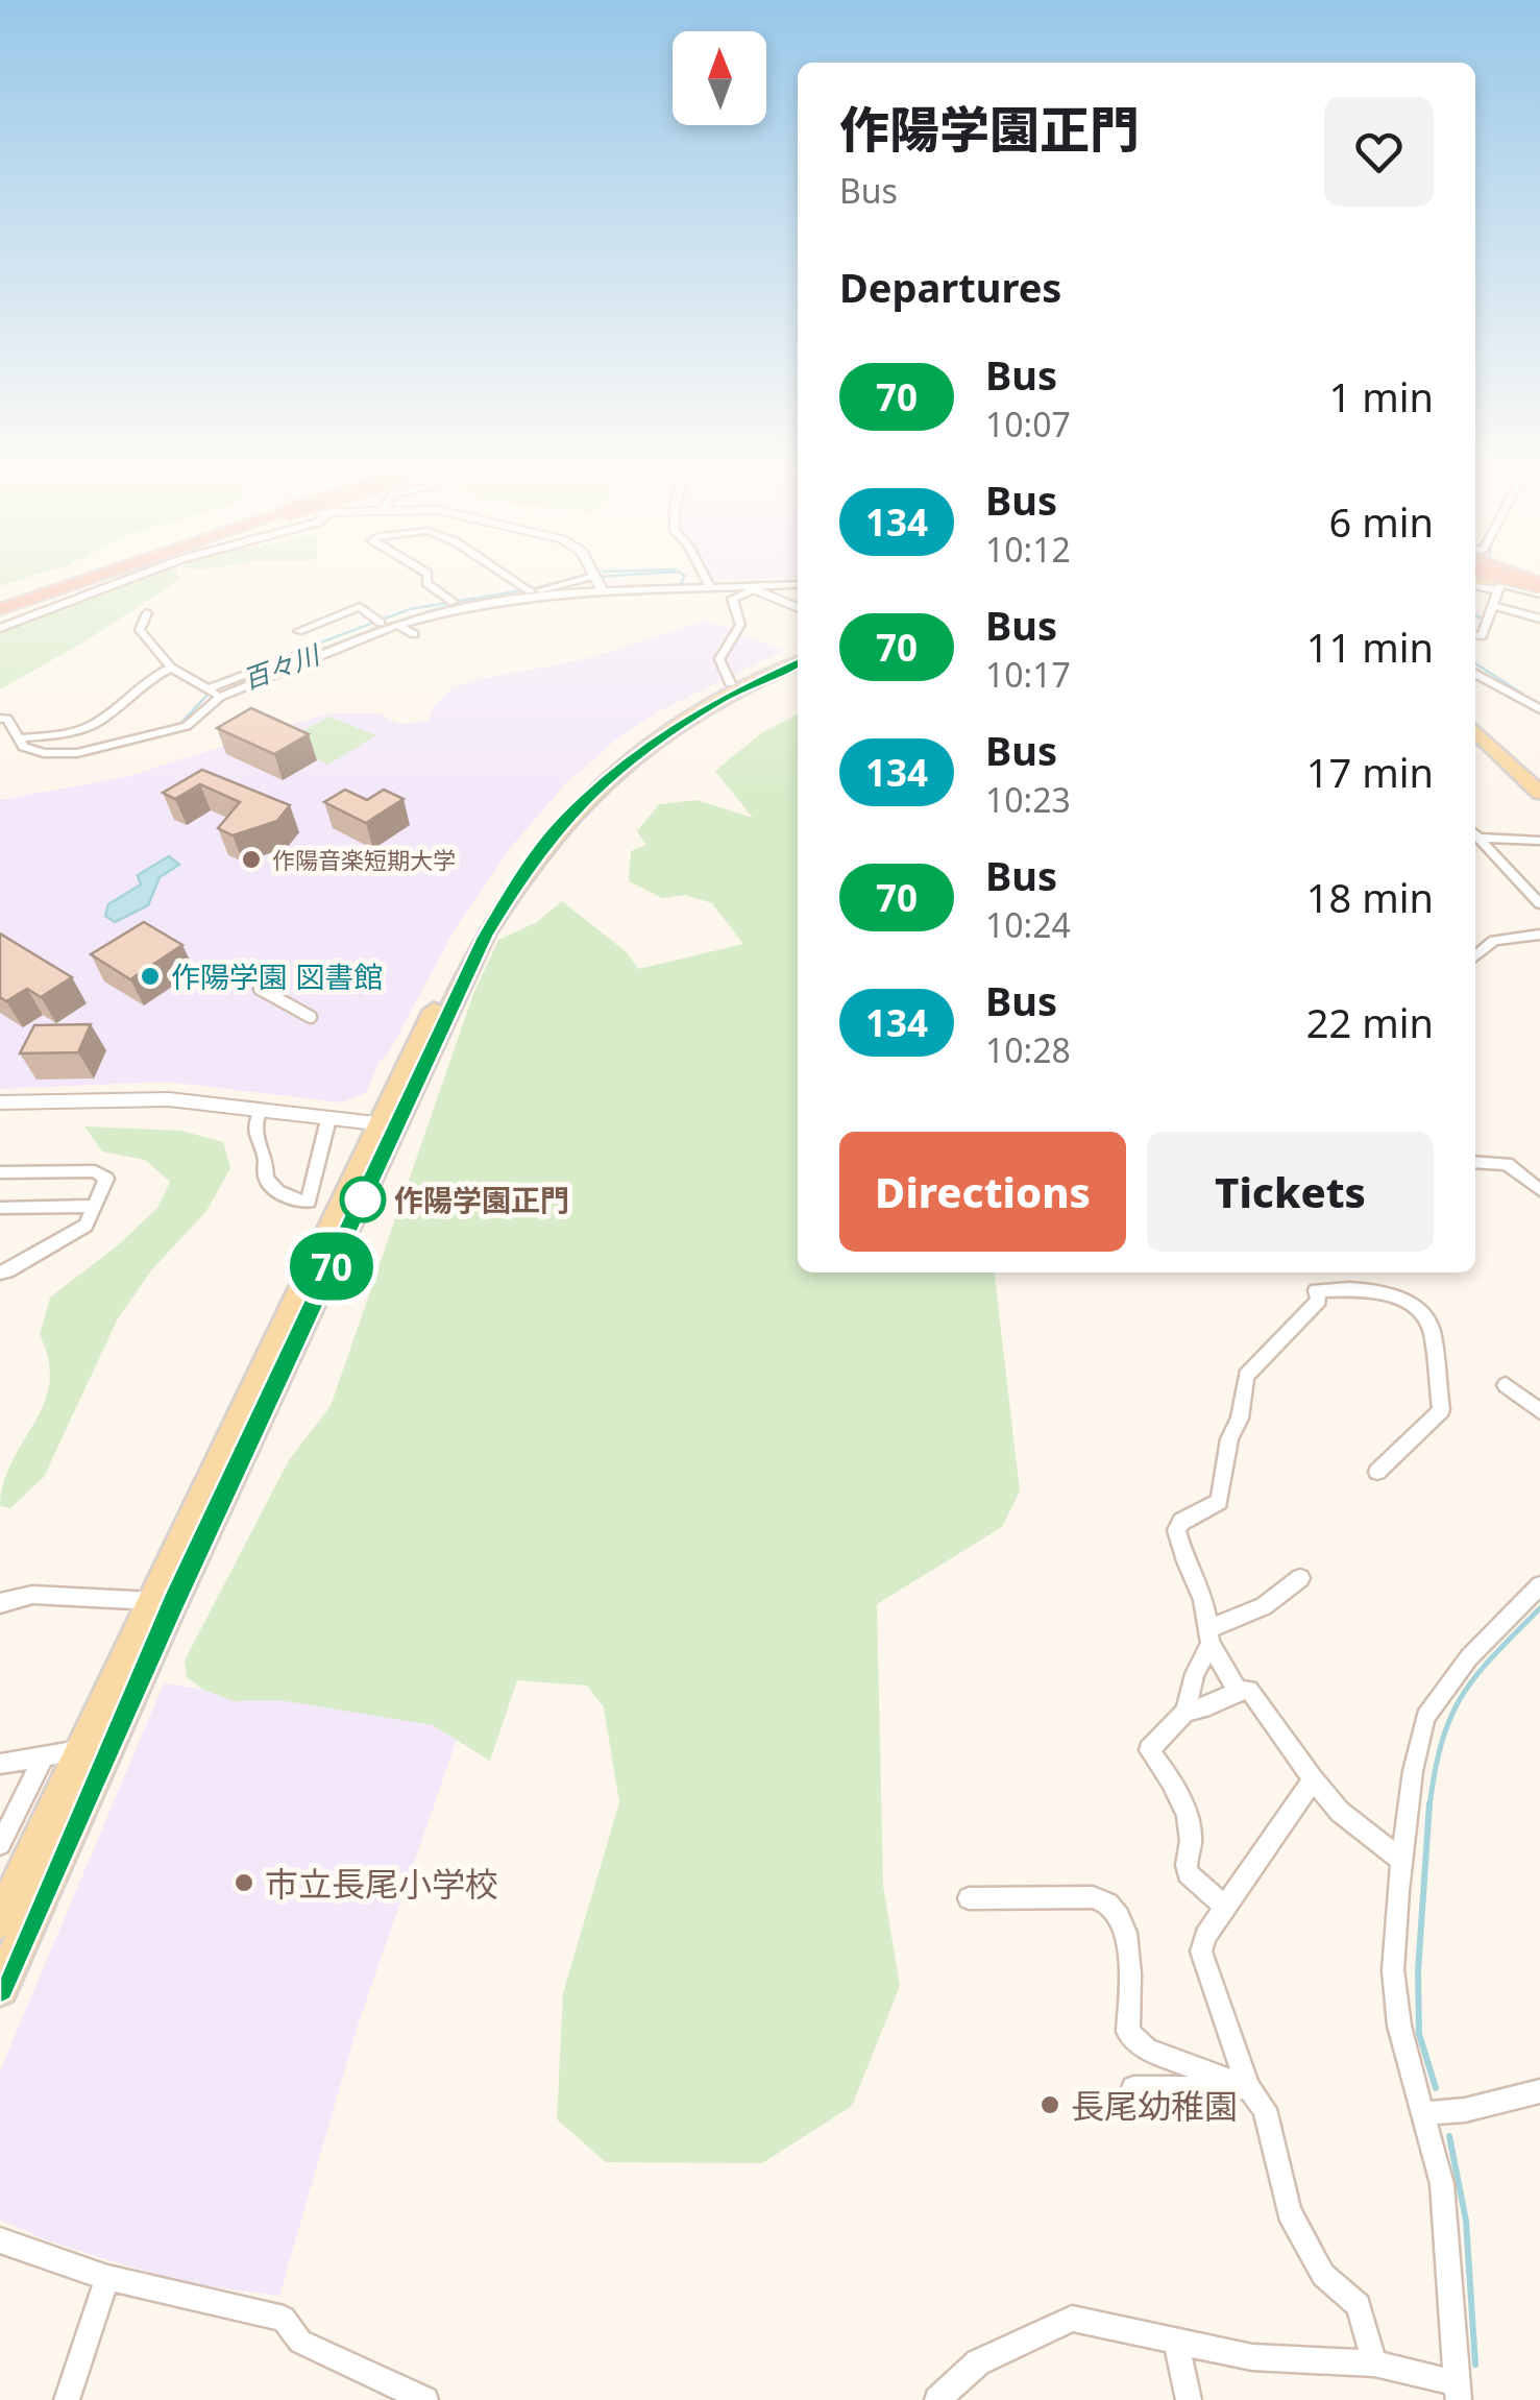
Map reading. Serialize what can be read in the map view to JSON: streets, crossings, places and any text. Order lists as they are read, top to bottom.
{
  "water": ["百々川"],
  "places": [
    "作陽音楽短期大学",
    "作陽学園 図書館",
    "作陽学園正門",
    "市立長尾小学校",
    "長尾幼稚園"
  ],
  "lines": ["bus line 70"],
  "north": "top",
  "page": {
    "on_map": "70",
    "heading": [
      ["作陽学園正門", "Bus"],
      "Departures"
    ],
    "list": [
      {
        "mark": "70",
        "name": "Bus",
        "note": "10:07",
        "value": "1 min"
      },
      {
        "mark": "134",
        "name": "Bus",
        "note": "10:12",
        "value": "6 min"
      },
      {
        "mark": "70",
        "name": "Bus",
        "note": "10:17",
        "value": "11 min"
      },
      {
        "mark": "134",
        "name": "Bus",
        "note": "10:23",
        "value": "17 min"
      },
      {
        "mark": "70",
        "name": "Bus",
        "note": "10:24",
        "value": "18 min"
      },
      {
        "mark": "134",
        "name": "Bus",
        "note": "10:28",
        "value": "22 min"
      }
    ],
    "buttons": ["Directions", "Tickets"]
  }
}
